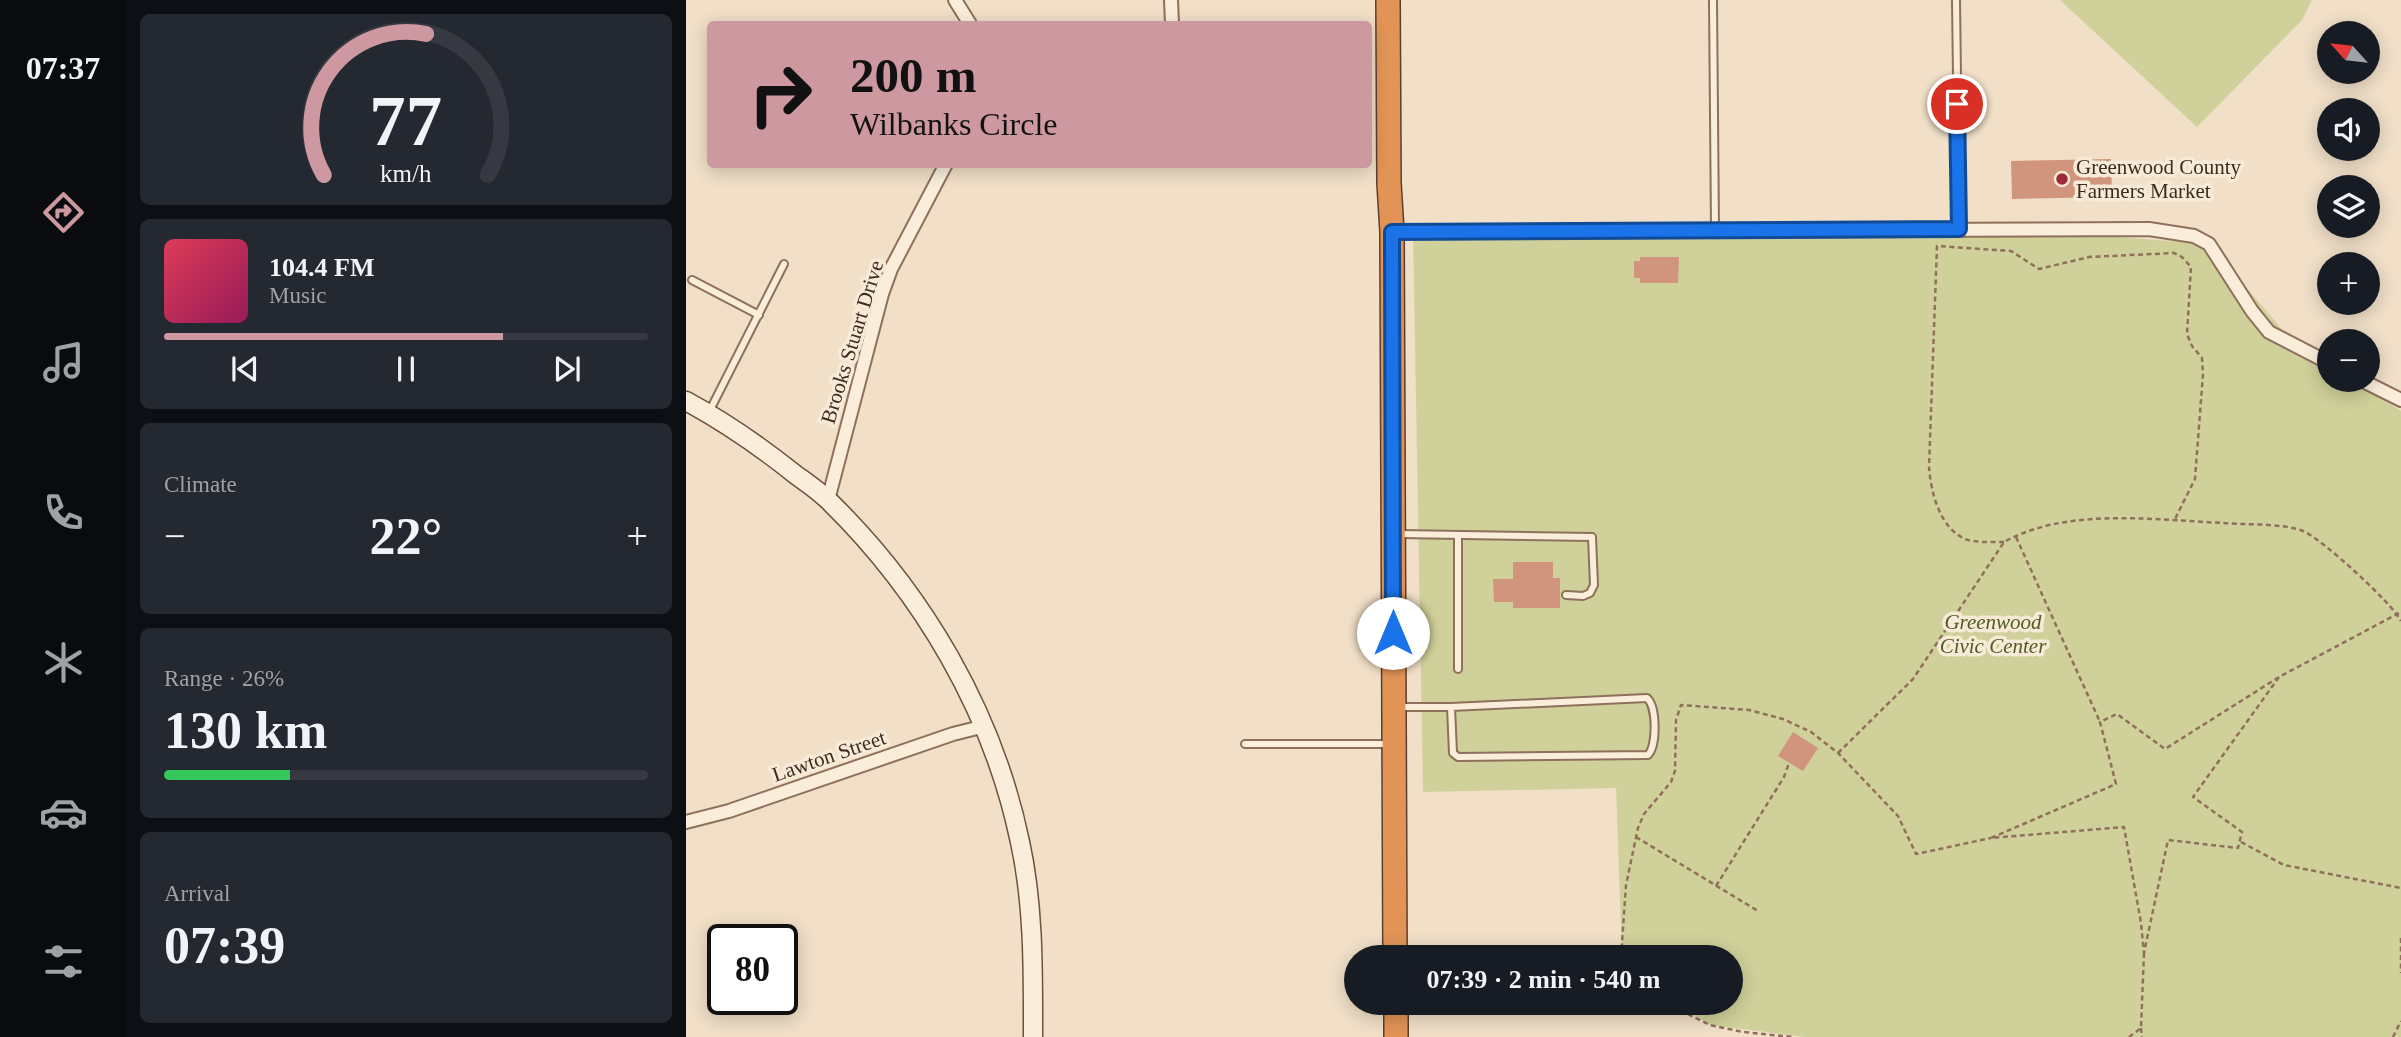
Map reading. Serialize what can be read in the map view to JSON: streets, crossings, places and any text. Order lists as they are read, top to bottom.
{
  "streets": {
    "street": ["Brooks Stuart Drive", "Lawton Street"]
  },
  "parks": ["Greenwood Civic Center"],
  "places": ["Greenwood County Farmers Market"],
  "north": "top left",
  "page": {
    "tabs": "07:37",
    "map_buttons": ["+", "−"],
    "turn": ["200 m", "Wilbanks Circle"],
    "song": ["104.4 FM", "Music"],
    "tile": [
      "Climate",
      ["Range · 26%", "130 km"],
      ["Arrival", "07:39"]
    ],
    "heat": ["−", "22°", "+"],
    "limit": "80",
    "trip": "07:39 · 2 min · 540 m",
    "gauge": ["77", "km/h"]
  }
}
